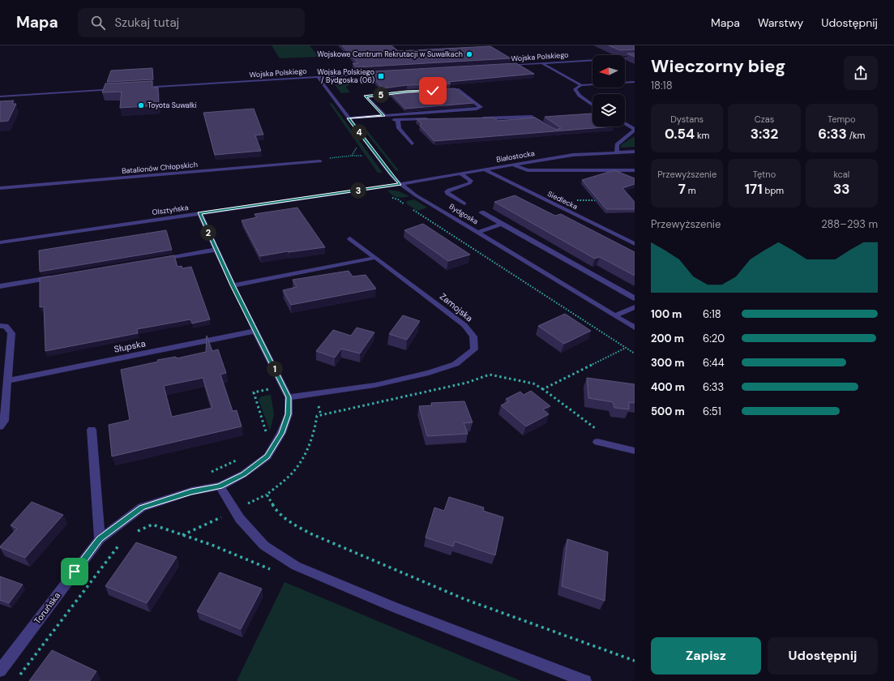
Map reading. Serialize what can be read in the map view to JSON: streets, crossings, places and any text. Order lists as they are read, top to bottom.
{
  "streets": {
    "street": [
      "Wojska Polskiego",
      "Białostocka",
      "Batalionów Chłopskich",
      "Siedlecka",
      "Olsztyńska",
      "Bydgoska",
      "Zamojska",
      "Słupska",
      "Toruńska"
    ]
  },
  "crossings": [
    ["Wojska Polskiego", "Bydgoska"],
    ["Białostocka", "Siedlecka"],
    ["Białostocka", "Olsztyńska"],
    ["Białostocka", "Bydgoska"],
    ["Olsztyńska", "Bydgoska"],
    ["Olsztyńska", "Toruńska"],
    ["Zamojska", "Toruńska"],
    ["Słupska", "Toruńska"]
  ],
  "places": {
    "other": ["Wojskowe Centrum Rekrutacji w Suwałkach", "Toyota Suwałki"],
    "transit": ["Wojska Polskiego / Bydgoska (06)"]
  },
  "north": "left",
  "page": {
    "header": "Mapa",
    "search": "Szukaj tutaj",
    "nav": ["Mapa", "Warstwy", "Udostępnij"],
    "heading": ["Wieczorny bieg", "18:18"],
    "pins": [
      "5",
      "4",
      "3",
      "2",
      "1"
    ],
    "stats": [
      ["Dystans", "0.54 km"],
      ["Czas", "3:32"],
      ["Tempo", "6:33 /km"],
      ["Przewyższenie", "7 m"],
      ["Tętno", "171 bpm"],
      ["kcal", "33"]
    ],
    "chart": ["Przewyższenie", "288–293 m"],
    "list": [
      {
        "name": "100 m",
        "note": "6:18"
      },
      {
        "name": "200 m",
        "note": "6:20"
      },
      {
        "name": "300 m",
        "note": "6:44"
      },
      {
        "name": "400 m",
        "note": "6:33"
      },
      {
        "name": "500 m",
        "note": "6:51"
      }
    ],
    "buttons": ["Zapisz", "Udostępnij"]
  }
}
